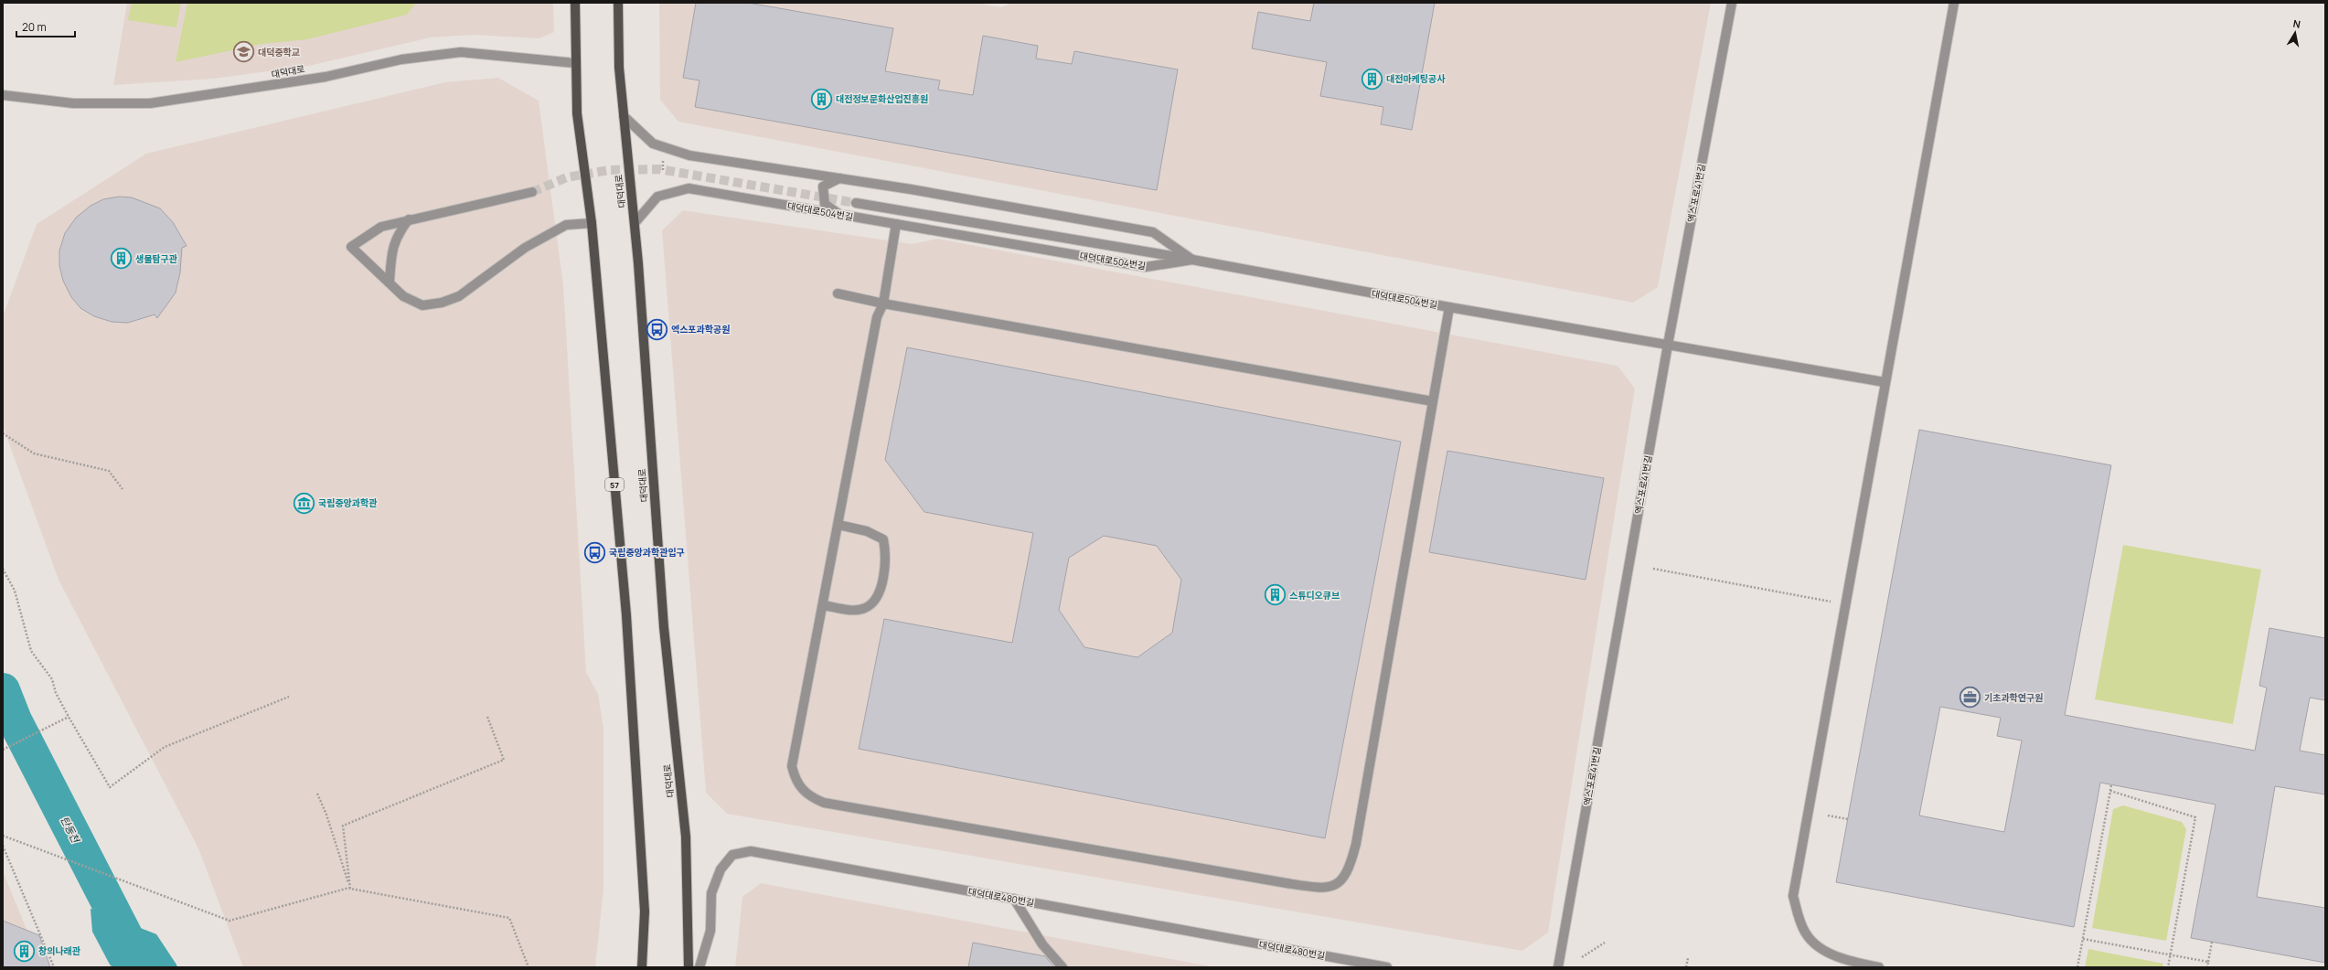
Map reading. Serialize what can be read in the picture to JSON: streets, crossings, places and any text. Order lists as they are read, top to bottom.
{
  "streets": {
    "main road": ["대덕대로", "57"],
    "street": ["엑스포로41번길", "대덕대로504번길", "대덕대로480번길"]
  },
  "crossings": [
    ["대덕대로", "대덕대로504번길"],
    ["대덕대로", "57"],
    ["엑스포로41번길", "대덕대로504번길"]
  ],
  "water": ["탄동천"],
  "places": {
    "school or university": ["대덕중학교"],
    "building": [
      "대전마케팅공사",
      "대전정보문화산업진흥원",
      "생물탐구관",
      "스튜디오큐브",
      "창의나래관"
    ],
    "bus stop": ["엑스포과학공원", "국립중앙과학관입구"],
    "museum": ["국립중앙과학관"],
    "office": ["기초과학연구원"]
  },
  "scale_bar": "20 m",
  "north": "top"
}
